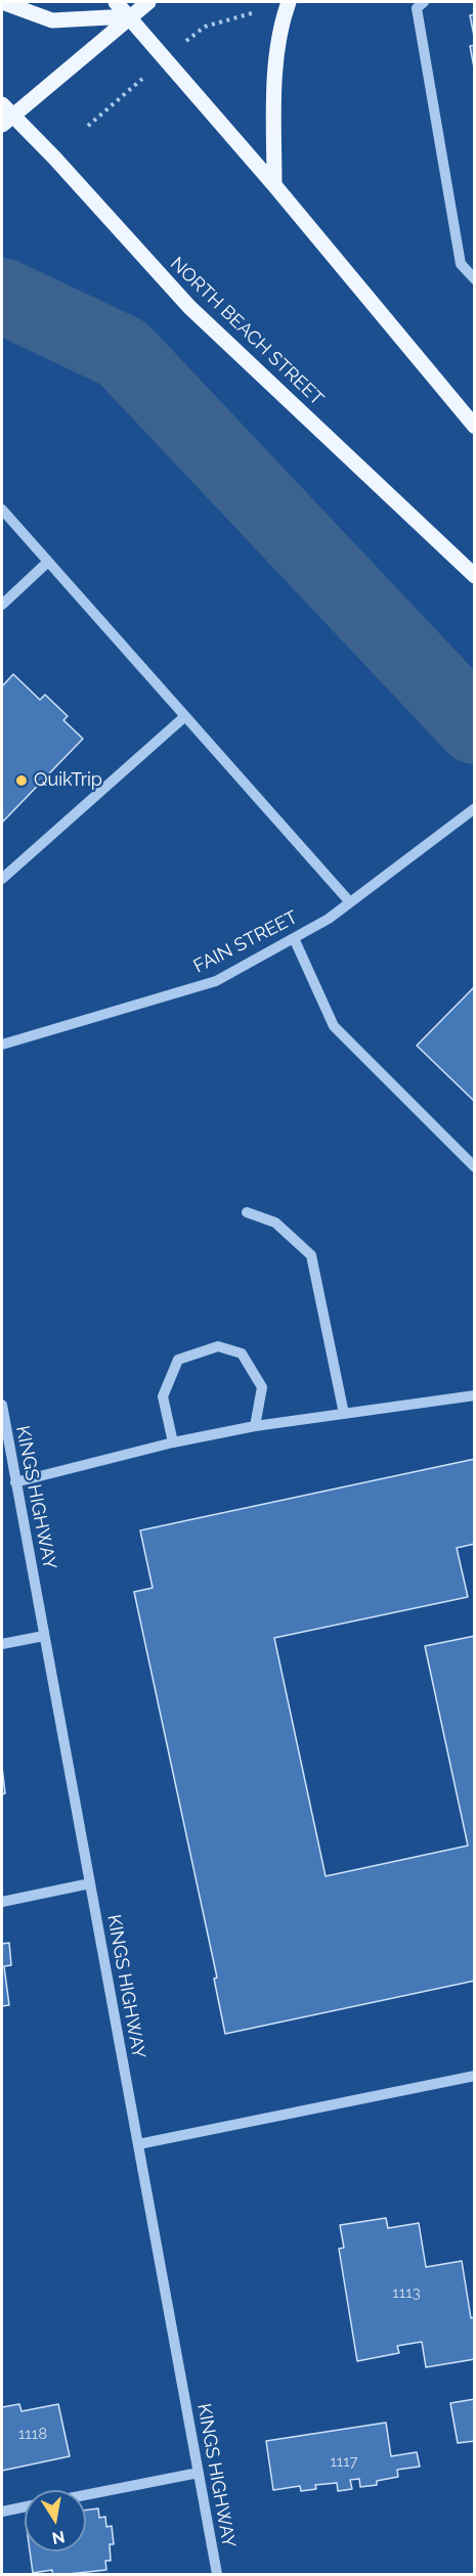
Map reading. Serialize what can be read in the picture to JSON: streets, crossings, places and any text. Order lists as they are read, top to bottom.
{
  "streets": {
    "main road": ["NORTH BEACH STREET"],
    "street": ["FAIN STREET", "KINGS HIGHWAY"]
  },
  "places": ["QuikTrip"],
  "house_numbers": ["1113", "1118", "1117"],
  "north": "bottom"
}
